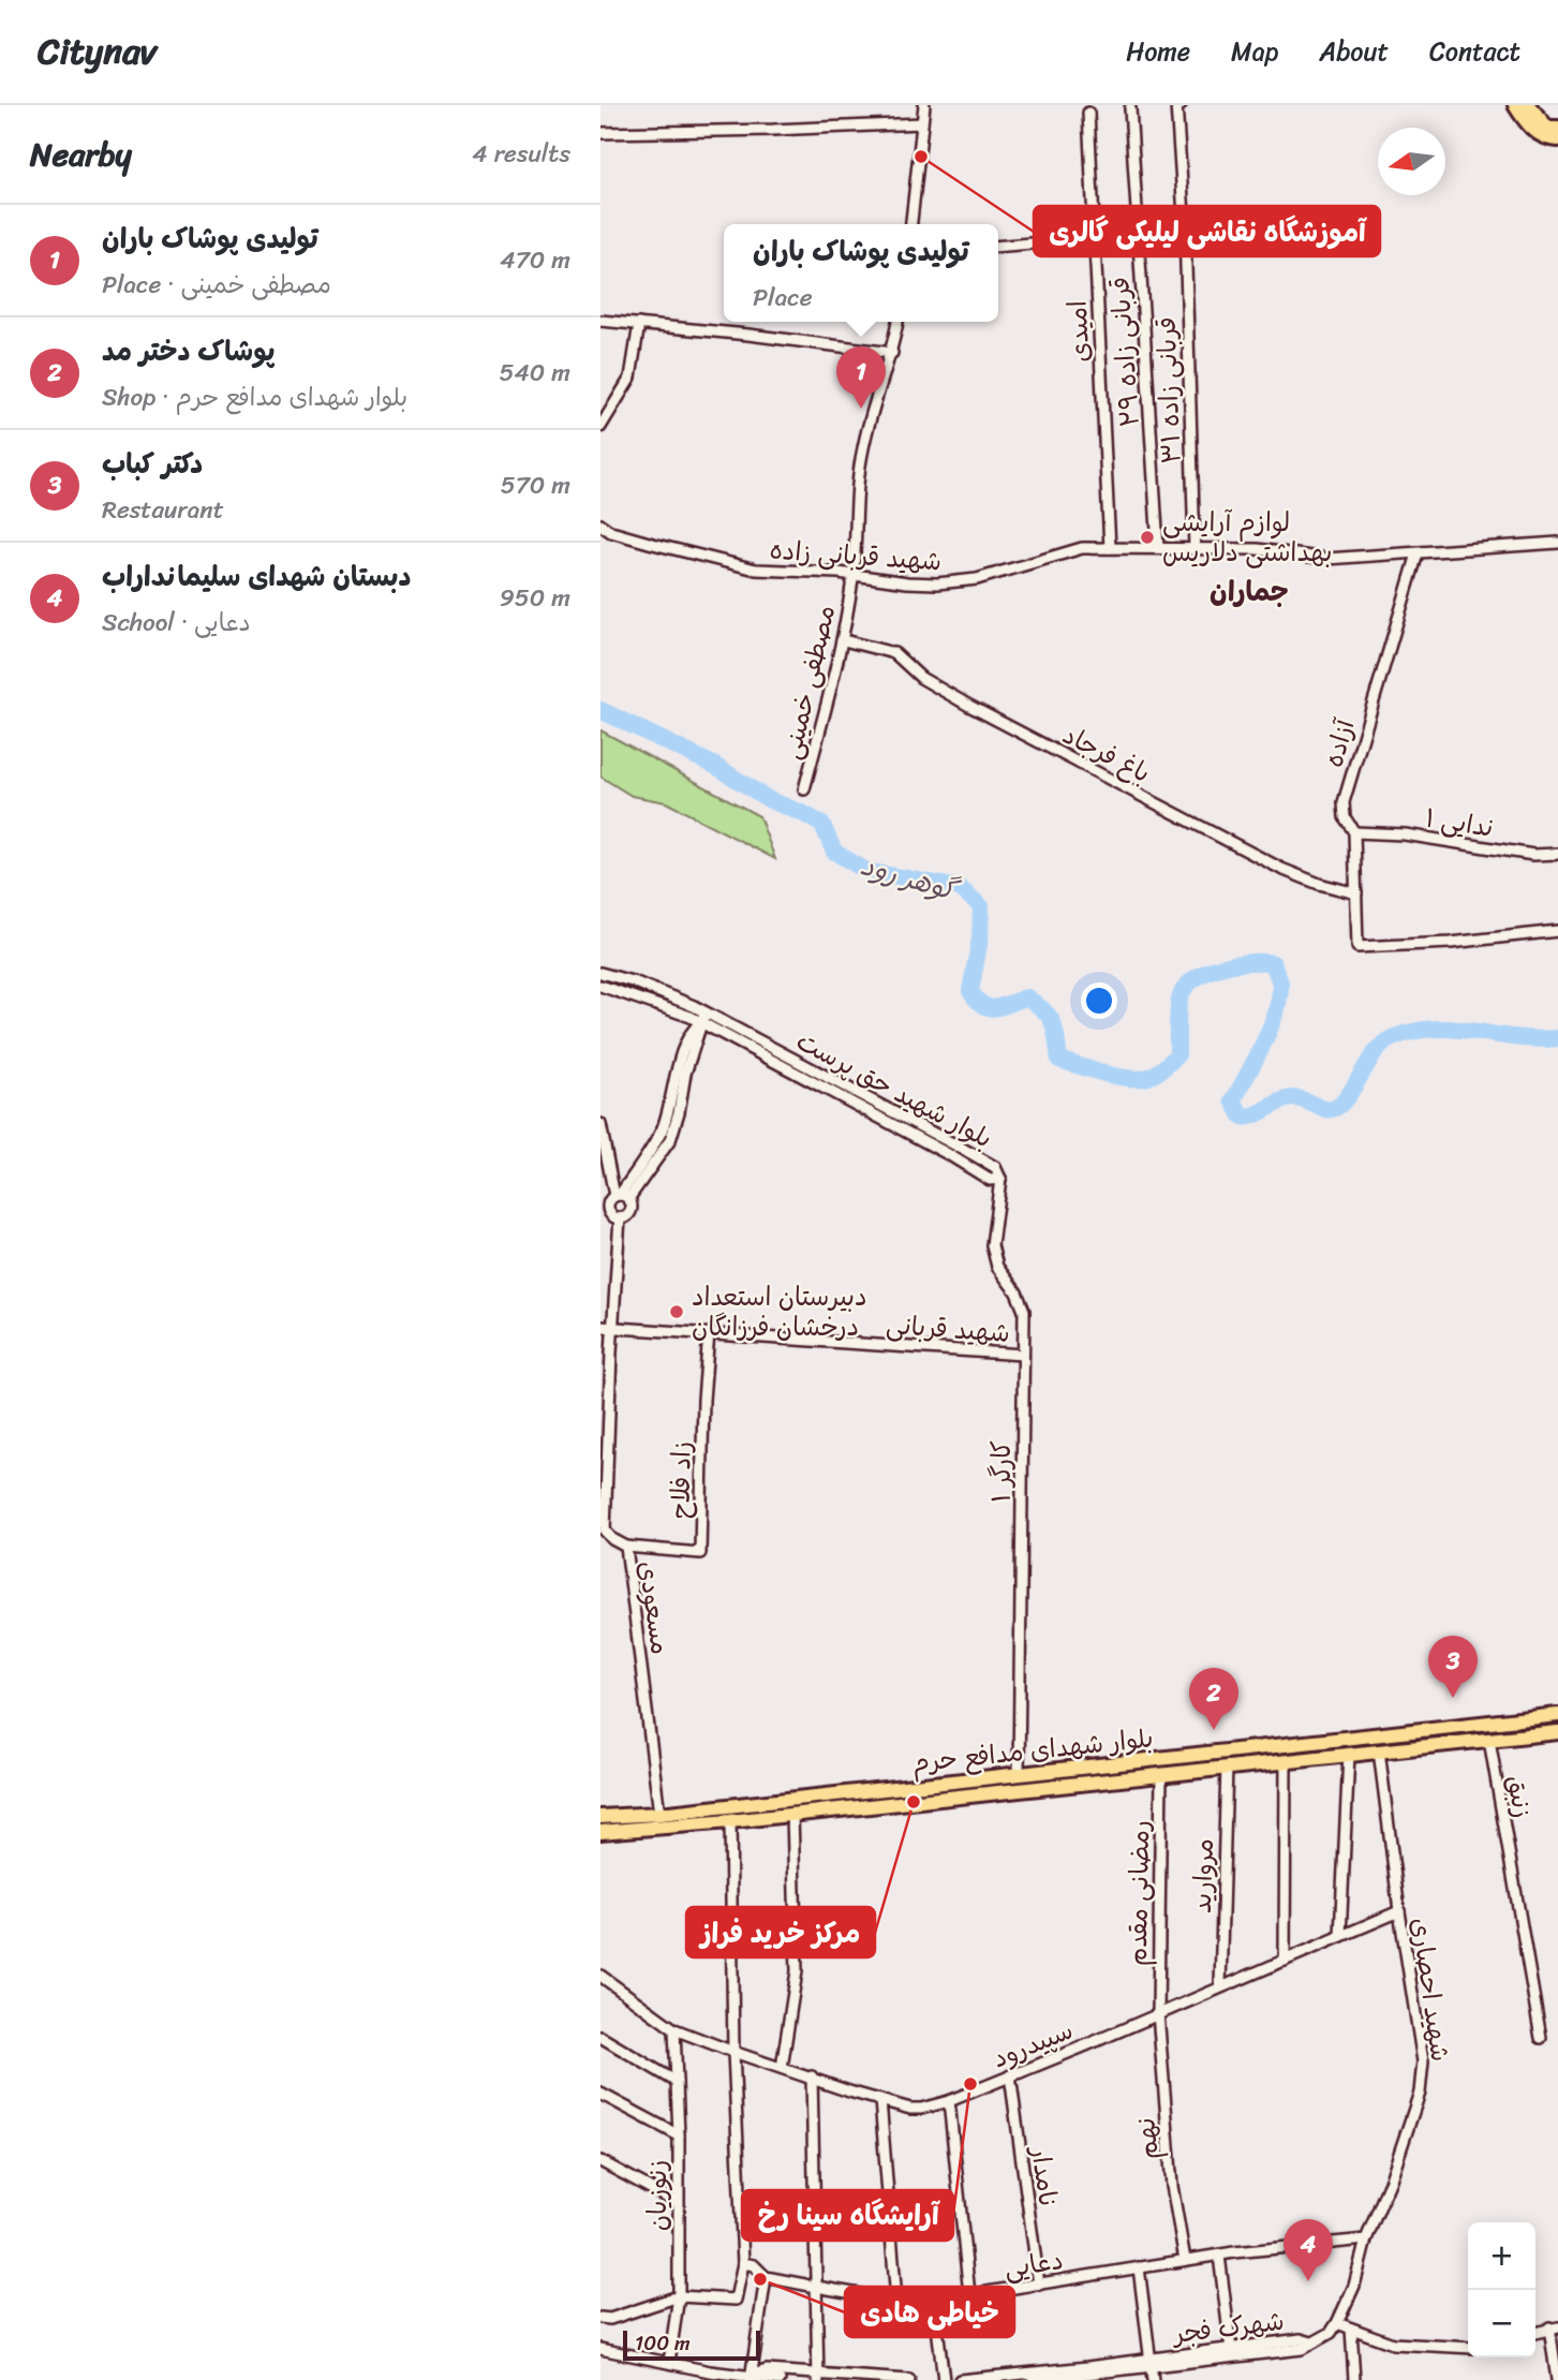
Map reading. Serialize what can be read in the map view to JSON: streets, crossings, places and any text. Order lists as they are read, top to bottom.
{
  "streets": {
    "main road": ["بلوار شهدای مدافع حرم"],
    "street": [
      "امیدی",
      "قربانی زاده ۲۹",
      "قربانی زاده ۳۱",
      "شهید قربانی زاده",
      "مصطفی خمینی",
      "آزاده",
      "باغ فرجاد",
      "ندایی ۱",
      "بلوار شهید حق پرست",
      "شهید قربانی",
      "کارگر ۱",
      "زاد فلاح",
      "مسعودی",
      "زنبق",
      "مروارید",
      "رمضانی مقدم",
      "شهید احصاری",
      "سپیدرود",
      "نهم",
      "نامدار",
      "زنوزیان",
      "دعایی",
      "شهرک فجر"
    ]
  },
  "crossings": [
    ["امیدی", "شهید قربانی زاده"],
    ["قربانی زاده ۲۹", "شهید قربانی زاده"],
    ["قربانی زاده ۳۱", "شهید قربانی زاده"],
    ["شهید قربانی زاده", "مصطفی خمینی"],
    ["شهید قربانی زاده", "آزاده"],
    ["مصطفی خمینی", "باغ فرجاد"],
    ["آزاده", "باغ فرجاد"],
    ["آزاده", "ندایی ۱"],
    ["بلوار شهید حق پرست", "کارگر ۱"],
    ["شهید قربانی", "کارگر ۱"],
    ["شهید قربانی", "زاد فلاح"],
    ["شهید قربانی", "مسعودی"],
    ["کارگر ۱", "بلوار شهدای مدافع حرم"],
    ["زاد فلاح", "مسعودی"],
    ["مسعودی", "بلوار شهدای مدافع حرم"],
    ["بلوار شهدای مدافع حرم", "زنبق"],
    ["بلوار شهدای مدافع حرم", "مروارید"],
    ["بلوار شهدای مدافع حرم", "رمضانی مقدم"],
    ["بلوار شهدای مدافع حرم", "شهید احصاری"],
    ["مروارید", "سپیدرود"],
    ["رمضانی مقدم", "سپیدرود"],
    ["رمضانی مقدم", "نهم"],
    ["شهید احصاری", "سپیدرود"],
    ["شهید احصاری", "دعایی"],
    ["شهید احصاری", "شهرک فجر"],
    ["سپیدرود", "نهم"],
    ["سپیدرود", "نامدار"],
    ["سپیدرود", "زنوزیان"],
    ["نهم", "دعایی"],
    ["نامدار", "دعایی"]
  ],
  "districts": ["جماران"],
  "water": ["گوهر رود"],
  "places": [
    "آموزشگاه نقاشی لیلیکی گالری",
    "لوازم آرایشی بهداشتی دلاریس",
    "دبیرستان استعداد درخشان فرزانگان",
    "مرکز خرید فراز",
    "آرایشگاه سینا رخ",
    "خیاطی هادی"
  ],
  "scale_bar": "100 m",
  "north": "left",
  "page": {
    "header": "Citynav",
    "nav": [
      "Home",
      "Map",
      "About",
      "Contact"
    ],
    "heading": ["Nearby", "4 results"],
    "list": [
      {
        "mark": "1",
        "name": "تولیدی پوشاک باران",
        "note": "Place · مصطفی خمینی",
        "value": "470 m"
      },
      {
        "mark": "2",
        "name": "پوشاک دختر مد",
        "note": "Shop · بلوار شهدای مدافع حرم",
        "value": "540 m"
      },
      {
        "mark": "3",
        "name": "دکتر کباب",
        "note": "Restaurant",
        "value": "570 m"
      },
      {
        "mark": "4",
        "name": "دبستان شهدای سلیمانداراب",
        "note": "School · دعایی",
        "value": "950 m"
      }
    ],
    "popup": ["تولیدی پوشاک باران", "Place"],
    "pins": [
      "1",
      "3",
      "2",
      "4"
    ],
    "map_buttons": ["+", "−"],
    "scale": "100 m"
  }
}
